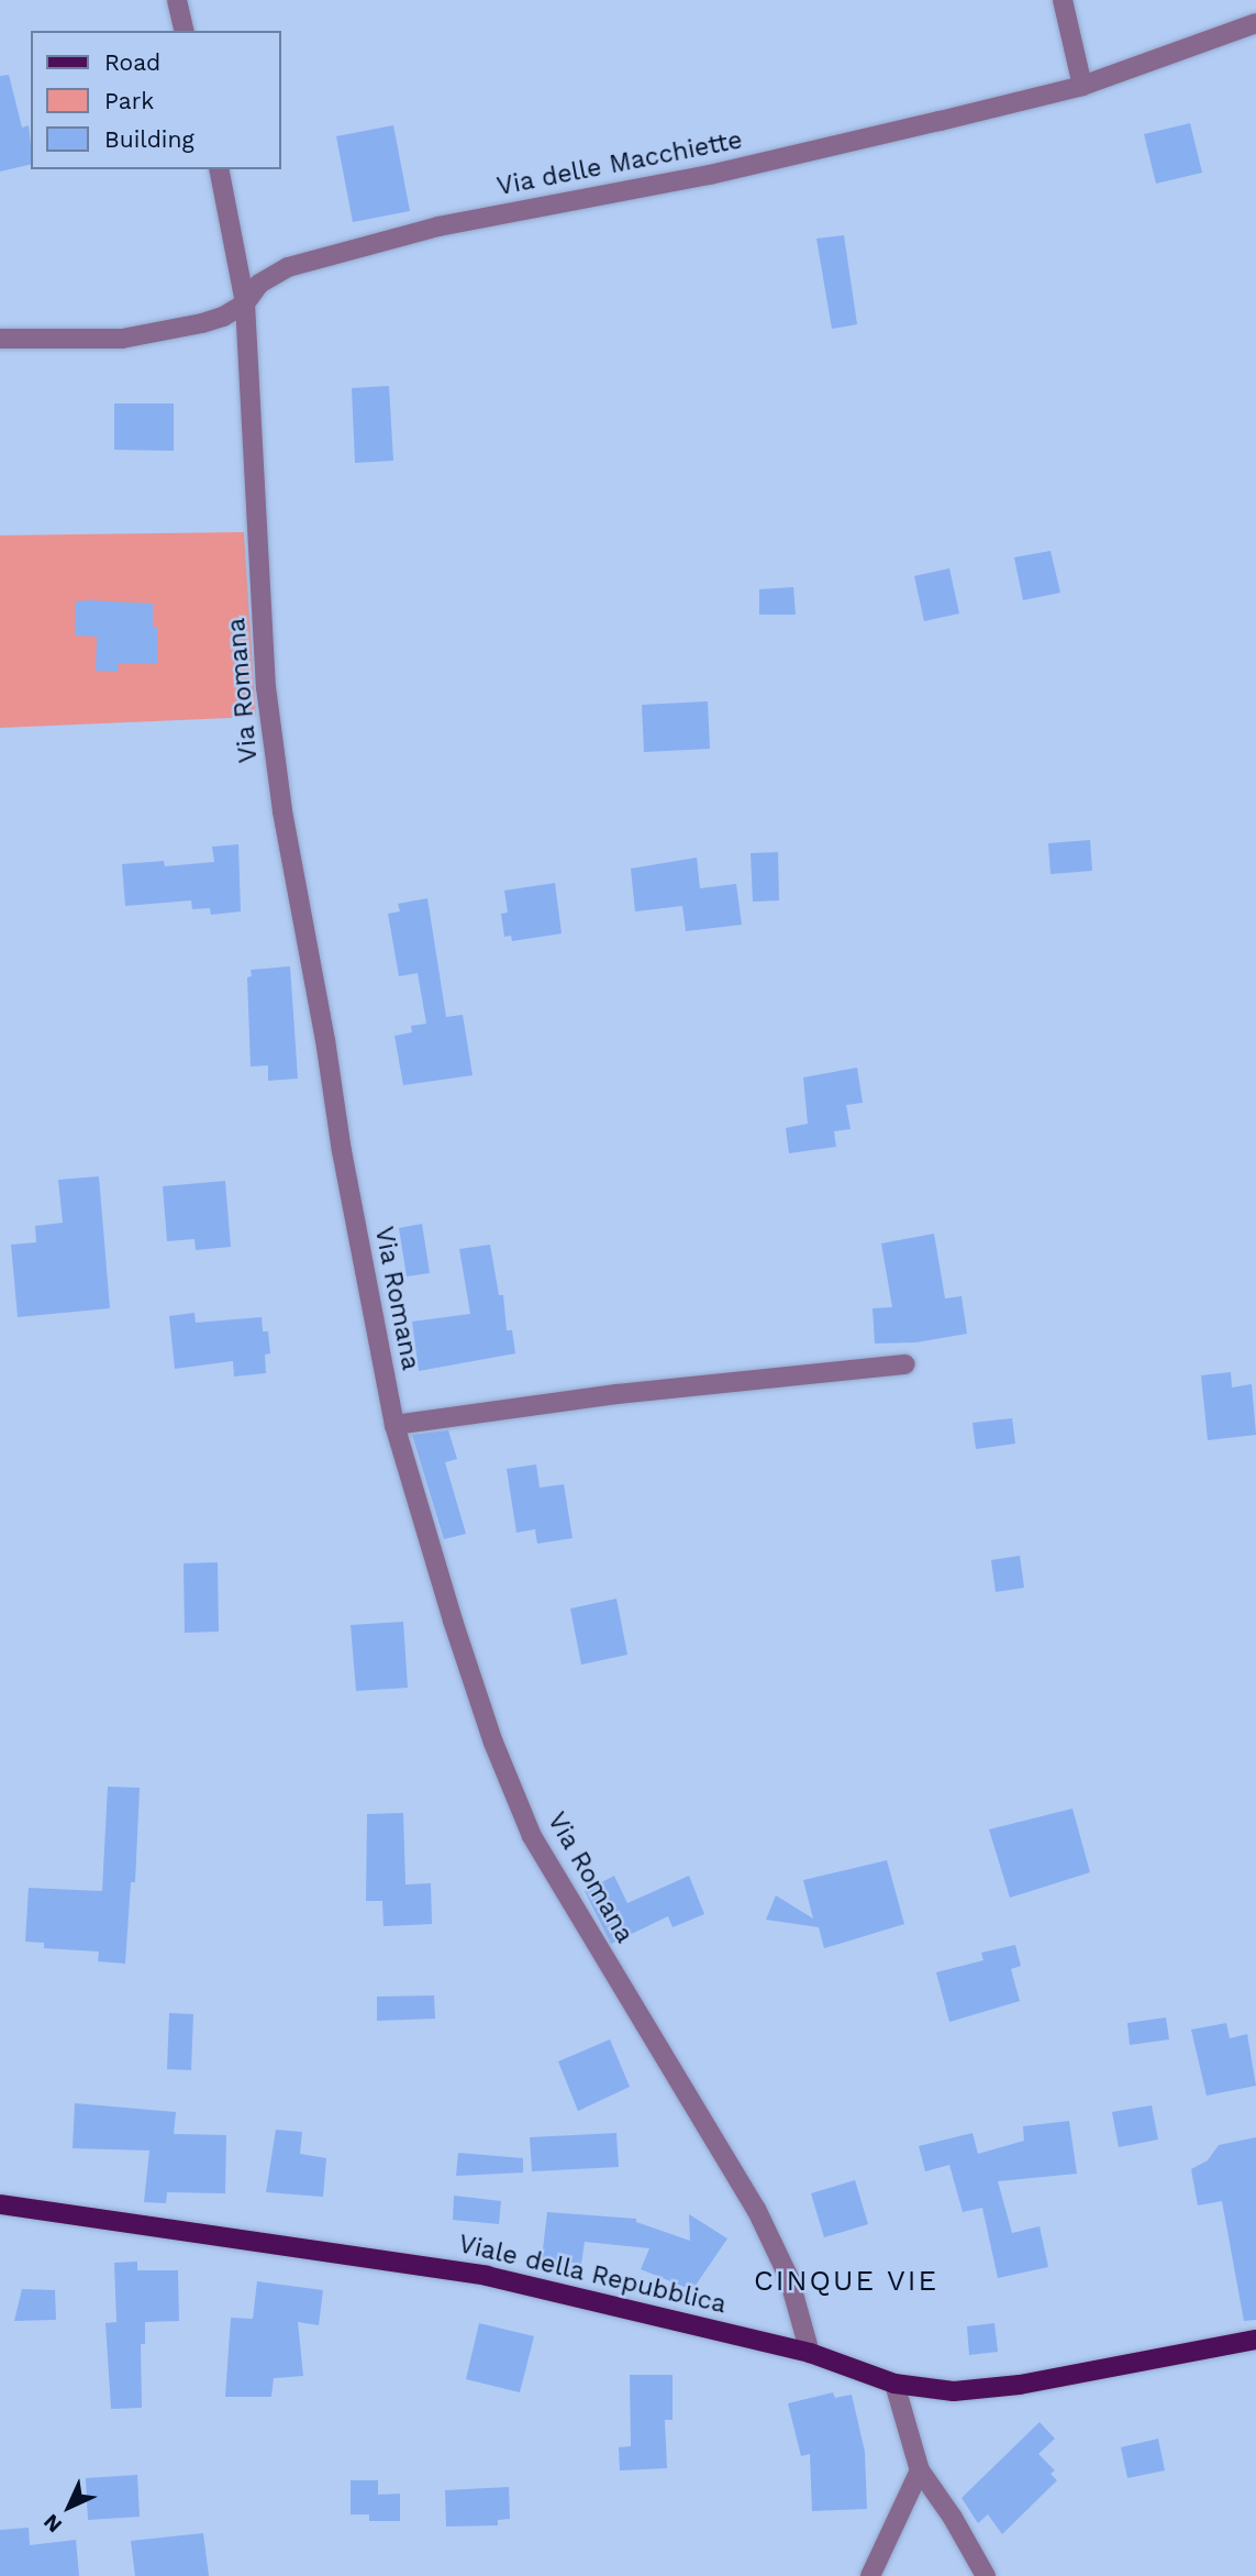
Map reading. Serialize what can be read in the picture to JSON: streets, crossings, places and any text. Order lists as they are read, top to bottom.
{
  "streets": {
    "main road": ["Viale della Repubblica"],
    "street": ["Via delle Macchiette", "Via Romana"]
  },
  "crossings": [
    ["Via delle Macchiette", "Via Romana"],
    ["Via Romana", "Viale della Repubblica"]
  ],
  "districts": ["CINQUE VIE"],
  "legend": ["Road", "Park", "Building"],
  "north": "bottom left"
}
